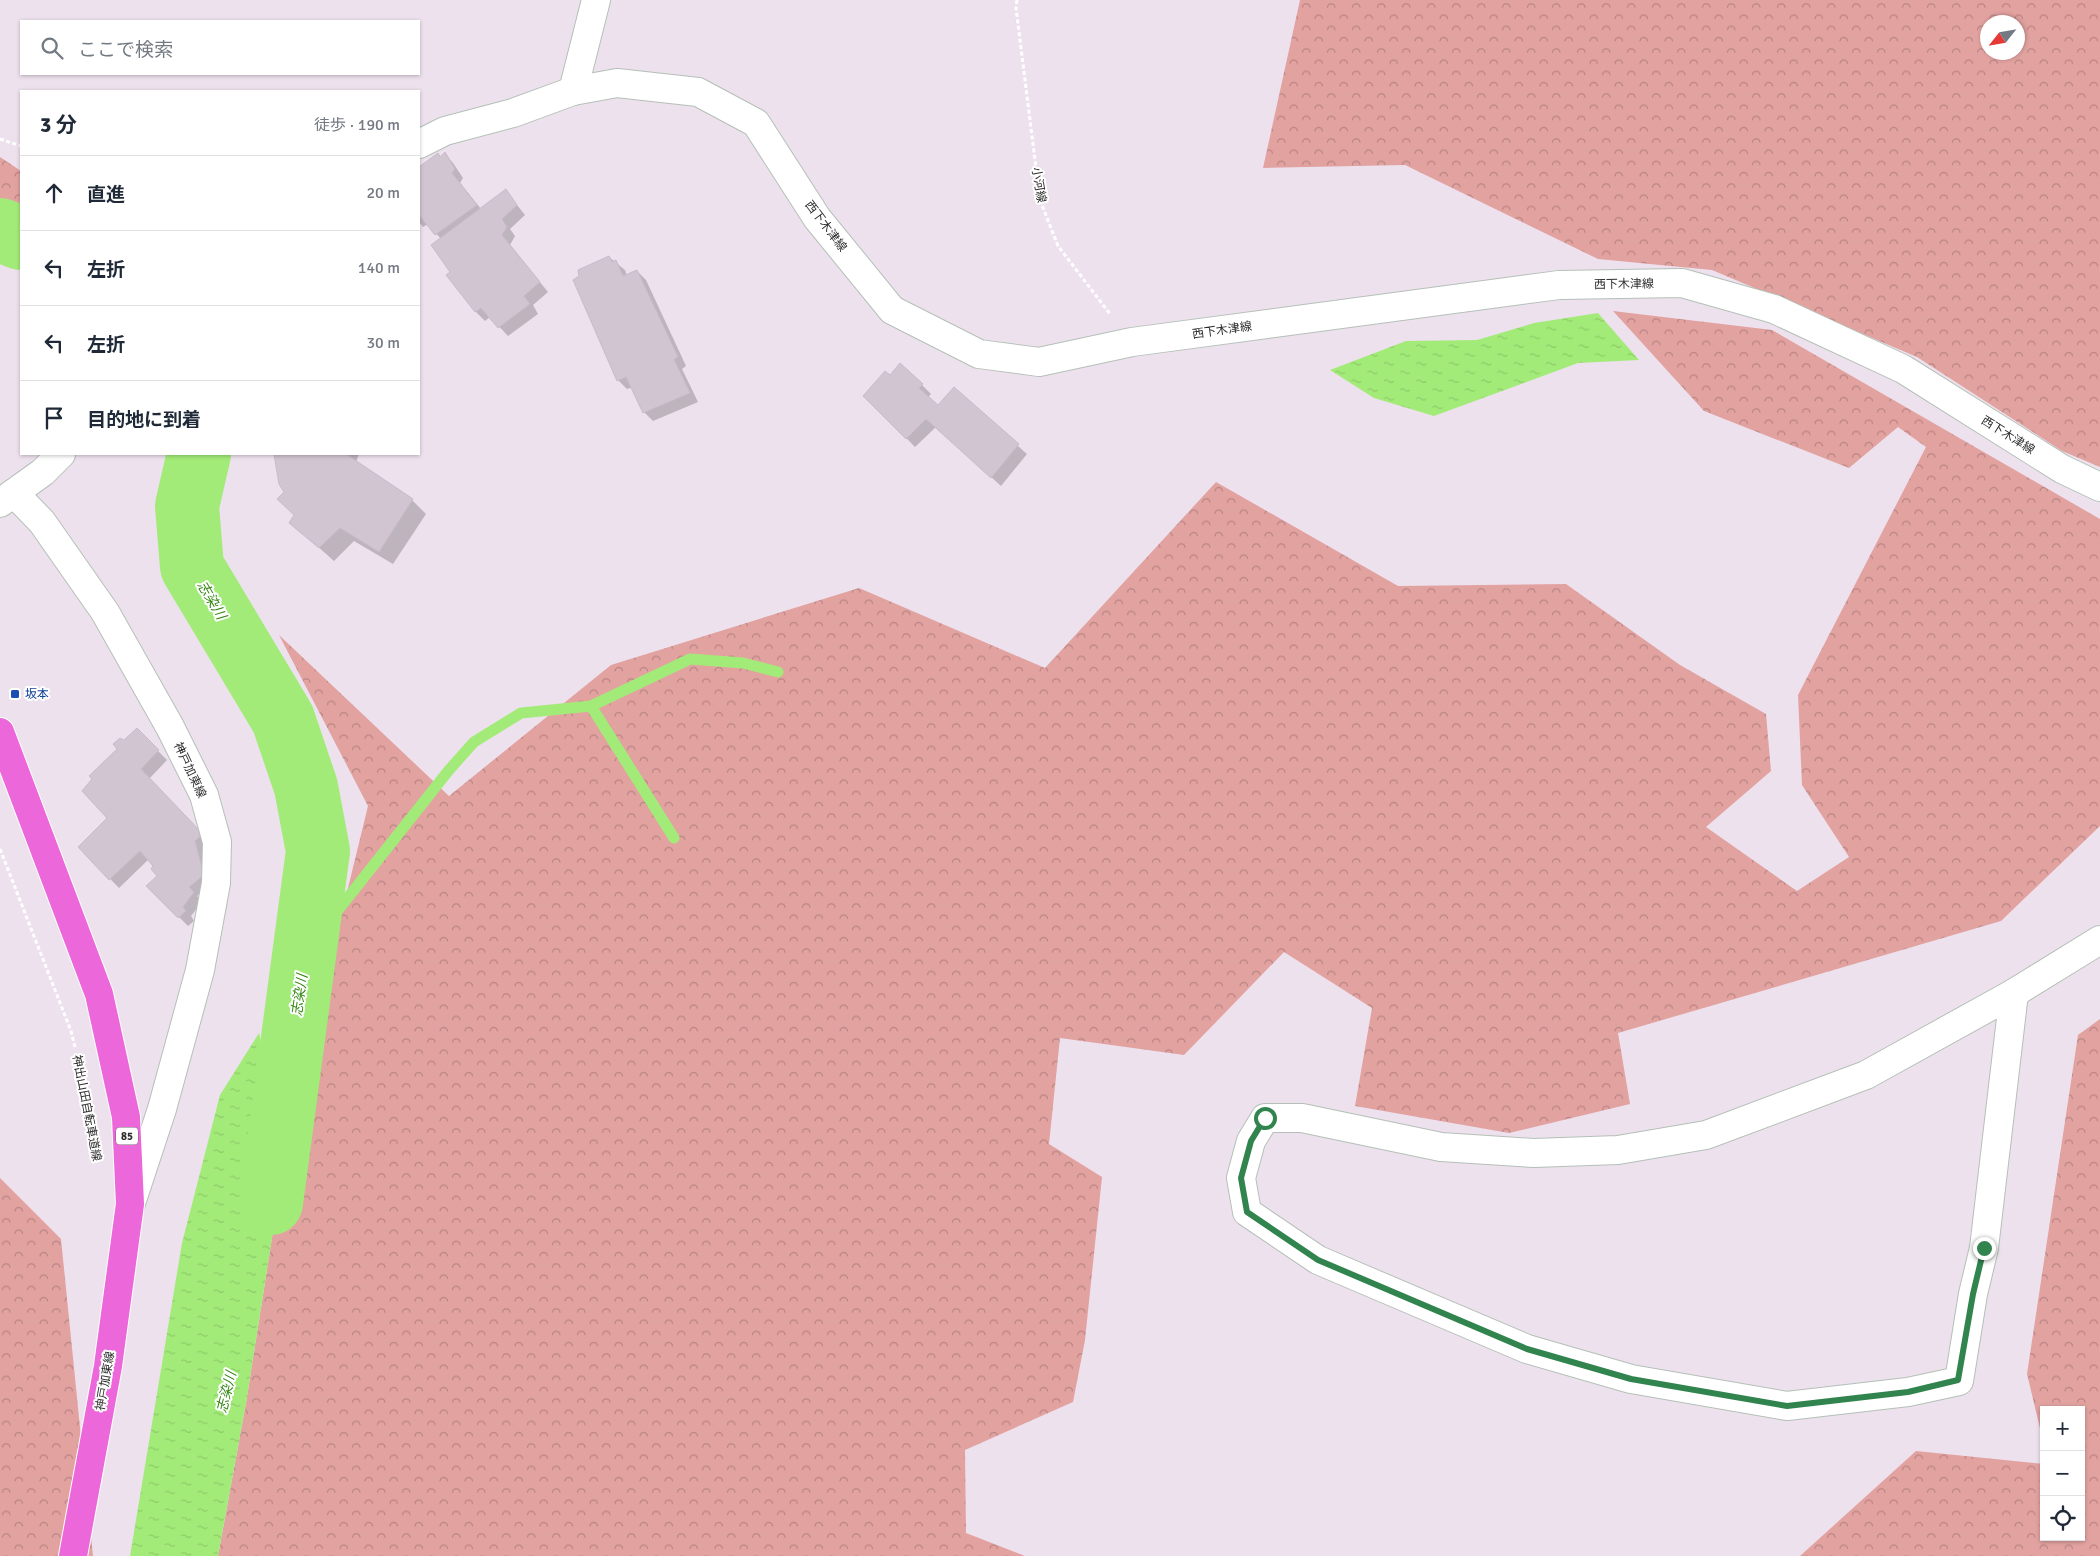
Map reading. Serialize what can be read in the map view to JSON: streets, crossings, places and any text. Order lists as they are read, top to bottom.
{
  "streets": {
    "main road": ["神戸加東線", "85"],
    "street": ["西下木津線"],
    "path": ["小河線", "神出山田自転車道線"]
  },
  "crossings": [
    ["小河線", "西下木津線"]
  ],
  "water": ["志染川"],
  "places": {
    "transit": ["坂本"]
  },
  "north": "bottom left",
  "page": {
    "search": "ここで検索",
    "heading": ["3 分", "徒歩 · 190 m"],
    "list": [
      ["直進", "20 m"],
      ["左折", "140 m"],
      ["左折", "30 m"],
      "目的地に到着"
    ],
    "map_buttons": ["+", "−"]
  }
}
